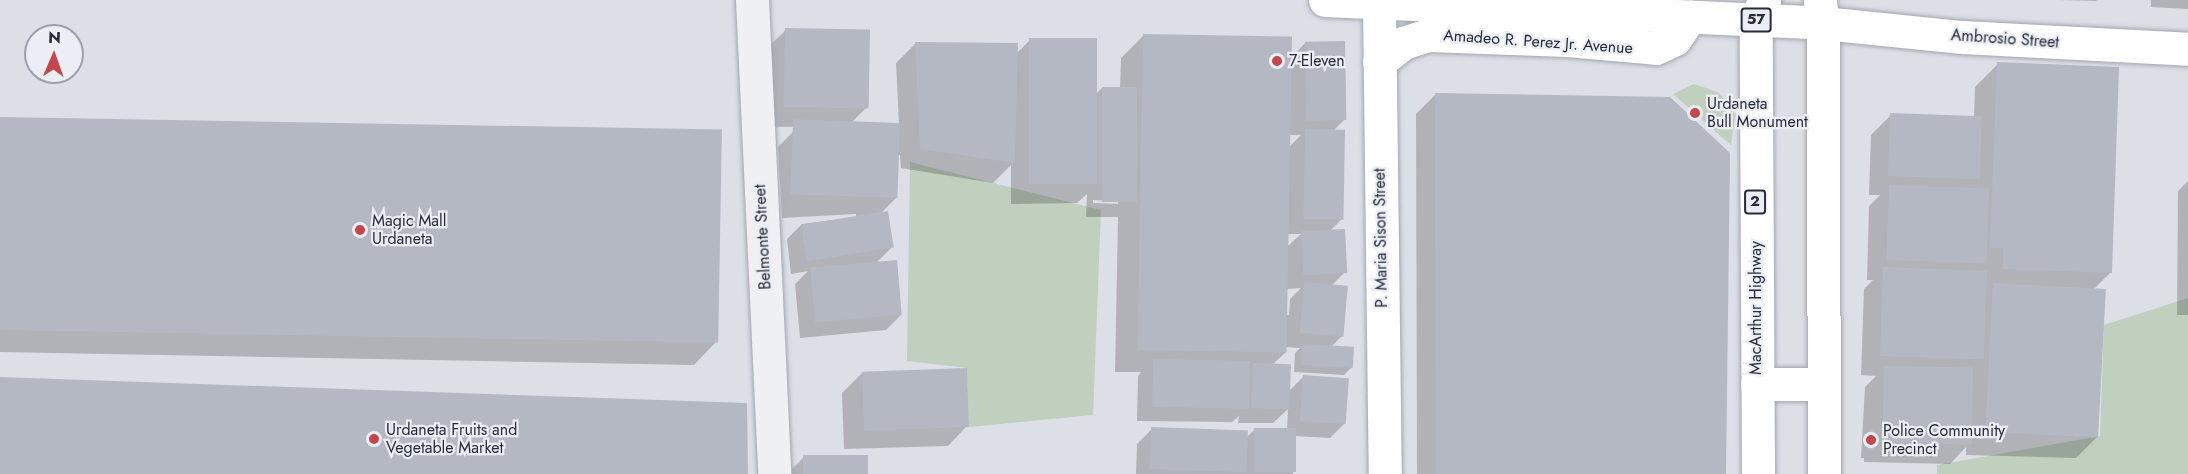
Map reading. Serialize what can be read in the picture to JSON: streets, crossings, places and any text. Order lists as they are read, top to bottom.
{
  "streets": {
    "main road": [
      "57",
      "Ambrosio Street",
      "Amadeo R. Perez Jr. Avenue",
      "2",
      "P. Maria Sison Street",
      "MacArthur Highway"
    ],
    "street": ["Belmonte Street"]
  },
  "crossings": [
    ["Ambrosio Street", "Amadeo R. Perez Jr. Avenue"],
    ["Amadeo R. Perez Jr. Avenue", "P. Maria Sison Street"],
    ["Amadeo R. Perez Jr. Avenue", "MacArthur Highway"]
  ],
  "places": [
    "7-Eleven",
    "Urdaneta Bull Monument",
    "Magic Mall Urdaneta",
    "Urdaneta Fruits and Vegetable Market",
    "Police Community Precinct"
  ],
  "north": "top"
}
